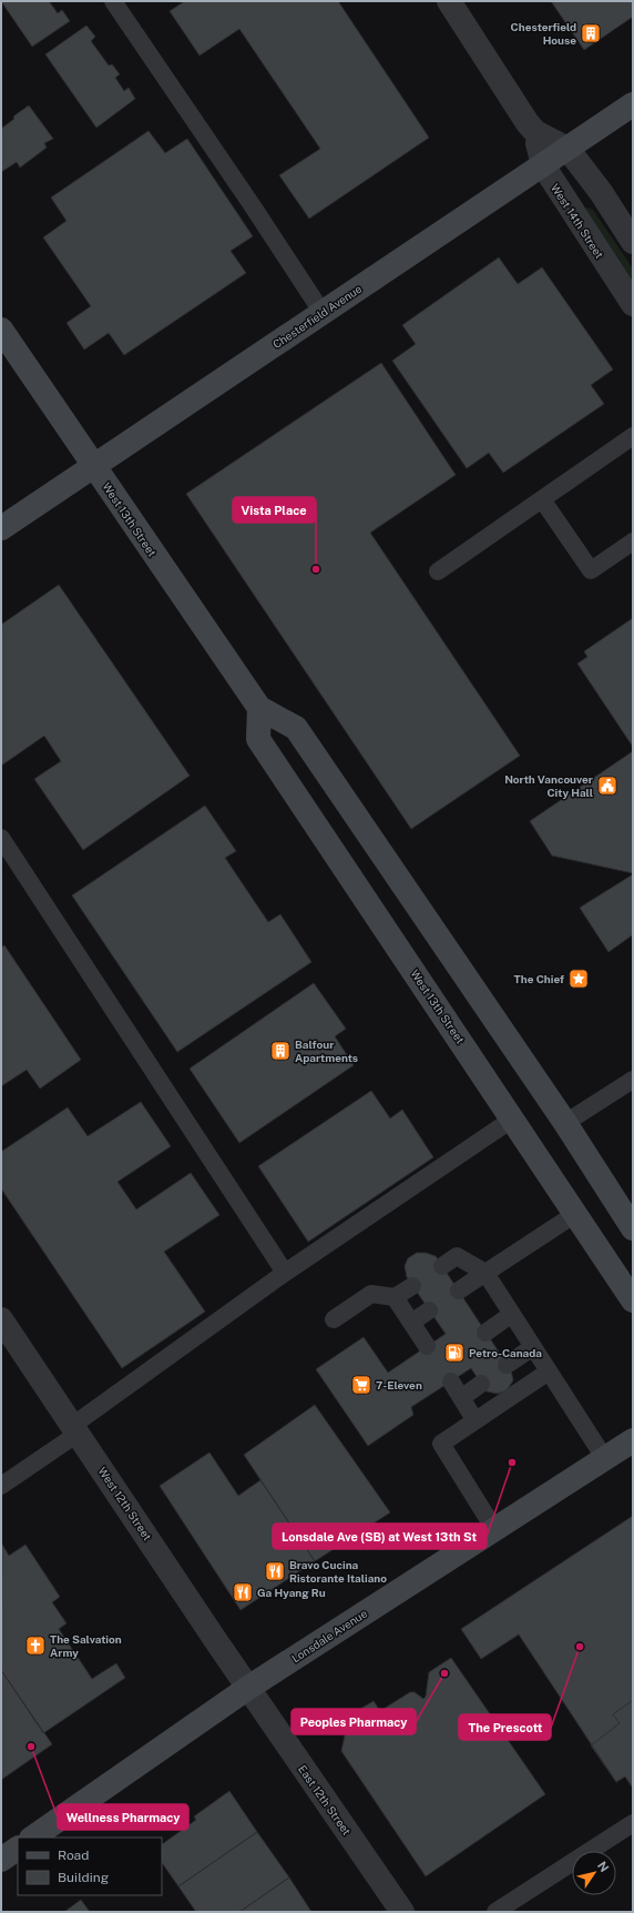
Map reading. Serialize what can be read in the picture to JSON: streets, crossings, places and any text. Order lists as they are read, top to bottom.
{
  "streets": {
    "main road": ["Chesterfield Avenue", "West 13th Street", "Lonsdale Avenue"],
    "street": ["West 14th Street", "West 12th Street", "East 12th Street"]
  },
  "crossings": [
    ["West 14th Street", "Chesterfield Avenue"],
    ["Chesterfield Avenue", "West 13th Street"],
    ["West 12th Street", "Lonsdale Avenue"],
    ["West 12th Street", "East 12th Street"],
    ["Lonsdale Avenue", "East 12th Street"]
  ],
  "places": {
    "building": ["Chesterfield House", "Balfour Apartments"],
    "other": [
      "Vista Place",
      "Lonsdale Ave (SB) at West 13th St",
      "The Prescott",
      "Peoples Pharmacy",
      "Wellness Pharmacy"
    ],
    "public building": ["North Vancouver City Hall"],
    "place": ["The Chief"],
    "fuel station": ["Petro-Canada"],
    "supermarket": ["7-Eleven"],
    "restaurant": ["Bravo Cucina Ristorante Italiano", "Ga Hyang Ru"],
    "church": ["The Salvation Army"]
  },
  "legend": ["Road", "Building"],
  "north": "top right"
}
